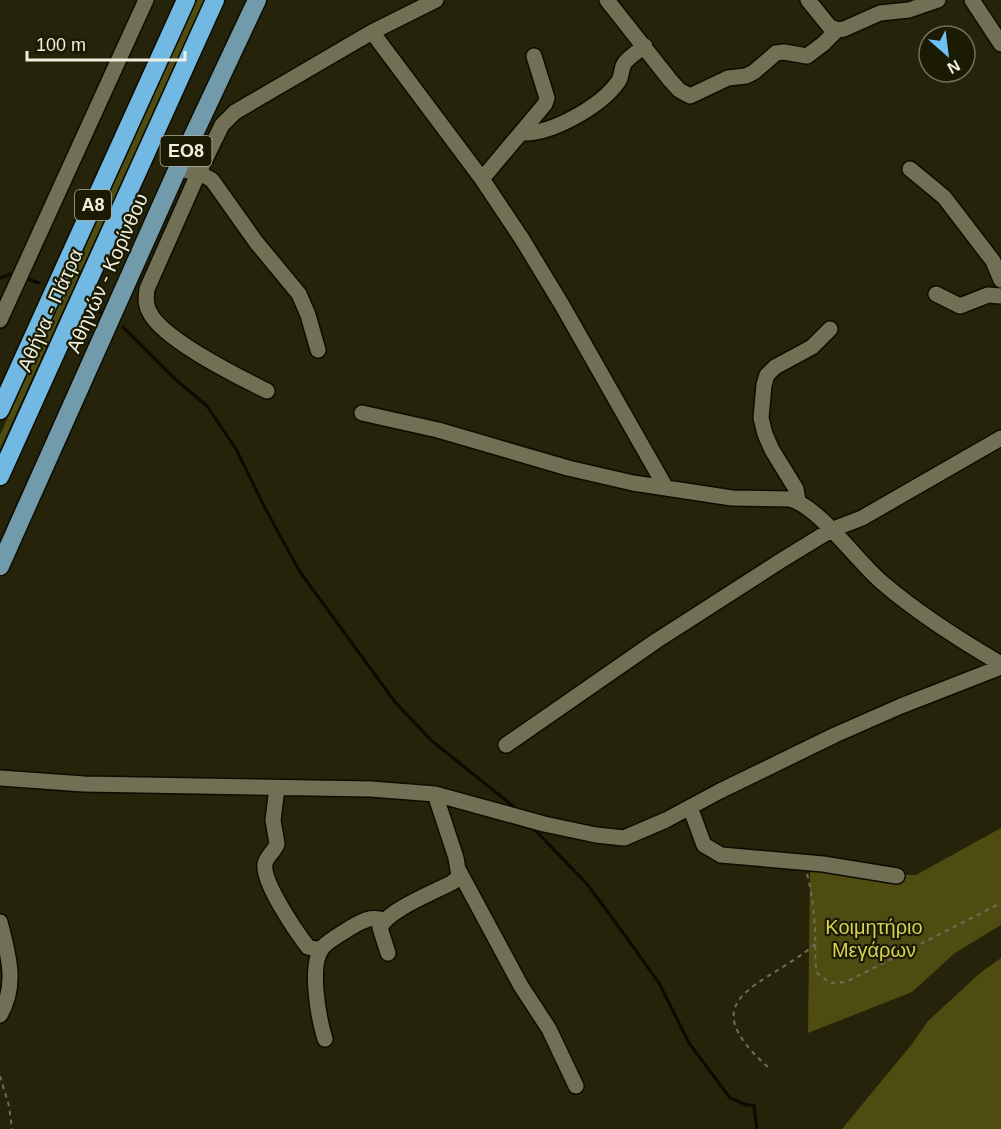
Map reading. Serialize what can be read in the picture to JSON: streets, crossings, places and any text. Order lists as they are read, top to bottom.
{
  "streets": {
    "highway": ["Α8", "Αθήνα - Πάτρα"],
    "main road": ["ΕΟ8", "Αθηνών - Κορίνθου"]
  },
  "parks": ["Κοιμητήριο Μεγάρων"],
  "scale_bar": "100 m",
  "north": "bottom right"
}
